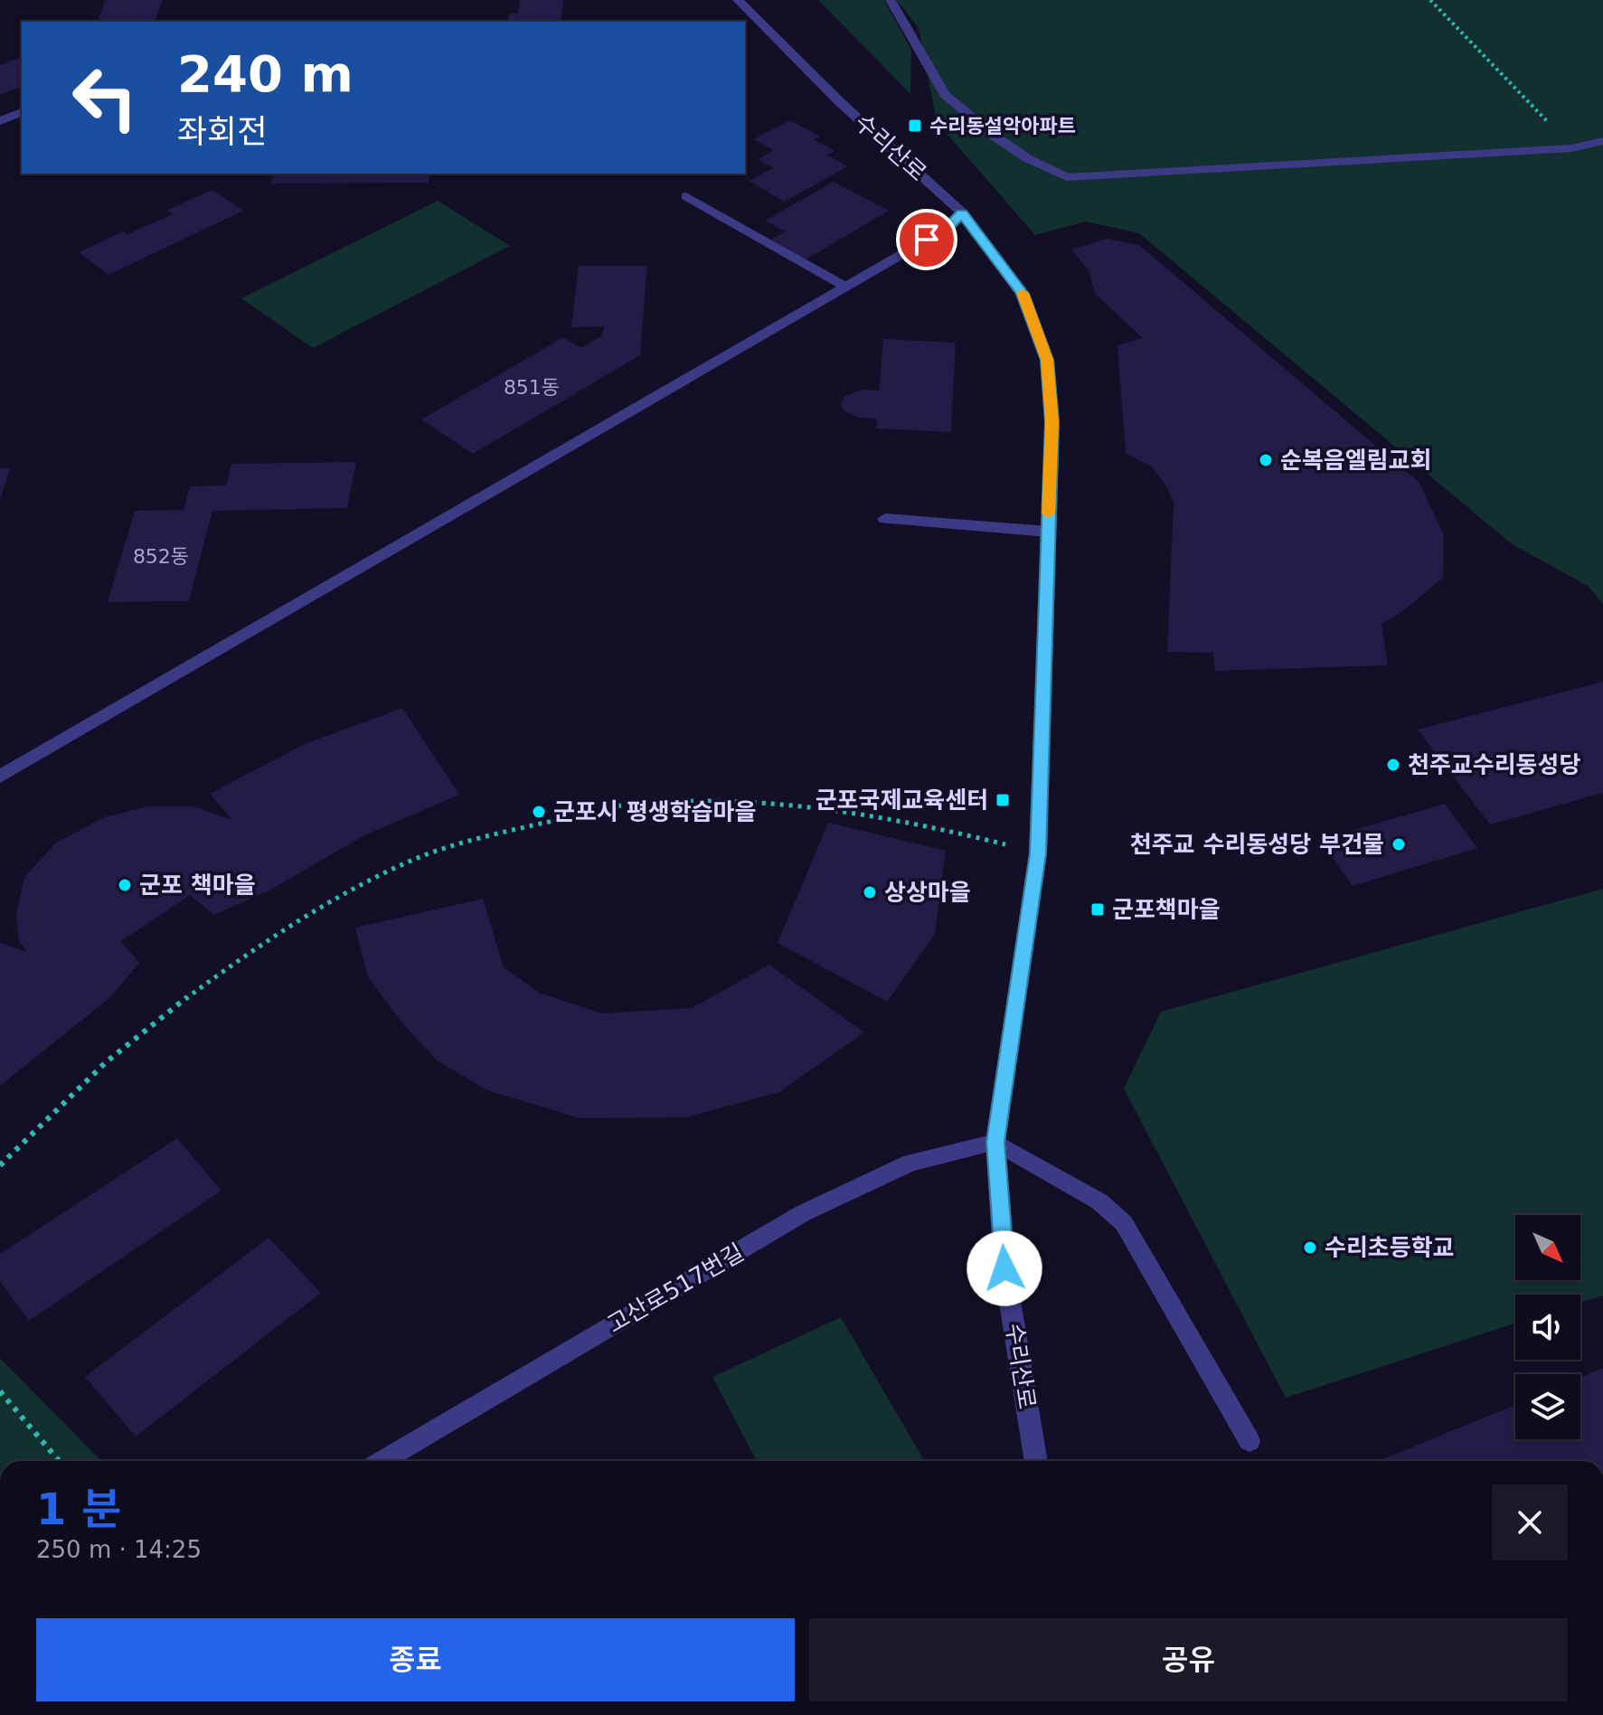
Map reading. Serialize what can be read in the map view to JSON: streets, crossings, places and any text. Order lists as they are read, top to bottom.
{
  "streets": {
    "street": ["수리산로", "고산로517번길"]
  },
  "crossings": [
    ["수리산로", "고산로517번길"]
  ],
  "places": {
    "transit": ["수리동설악아파트", "군포국제교육센터", "군포책마을"],
    "other": [
      "순복음엘림교회",
      "천주교수리동성당",
      "군포시 평생학습마을",
      "천주교 수리동성당 부건물",
      "군포 책마을",
      "상상마을",
      "수리초등학교"
    ]
  },
  "house_numbers": ["851동", "852동"],
  "north": "bottom right",
  "page": {
    "turn": ["240 m", "좌회전"],
    "heading": ["1 분", "250 m · 14:25"],
    "buttons": ["종료", "공유"]
  }
}
